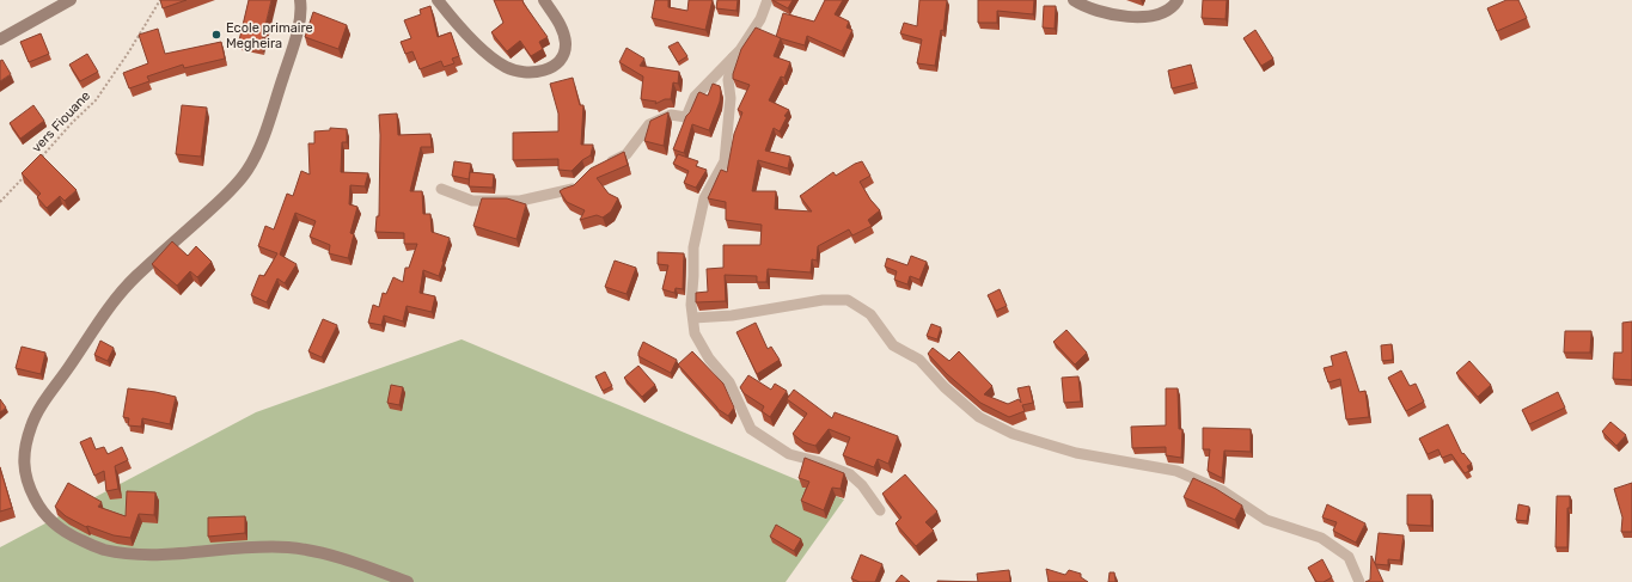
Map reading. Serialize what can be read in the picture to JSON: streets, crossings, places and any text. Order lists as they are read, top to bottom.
{
  "streets": {
    "path": ["vers Fiouane"]
  },
  "places": ["Ecole primaire Megheira"]
}
